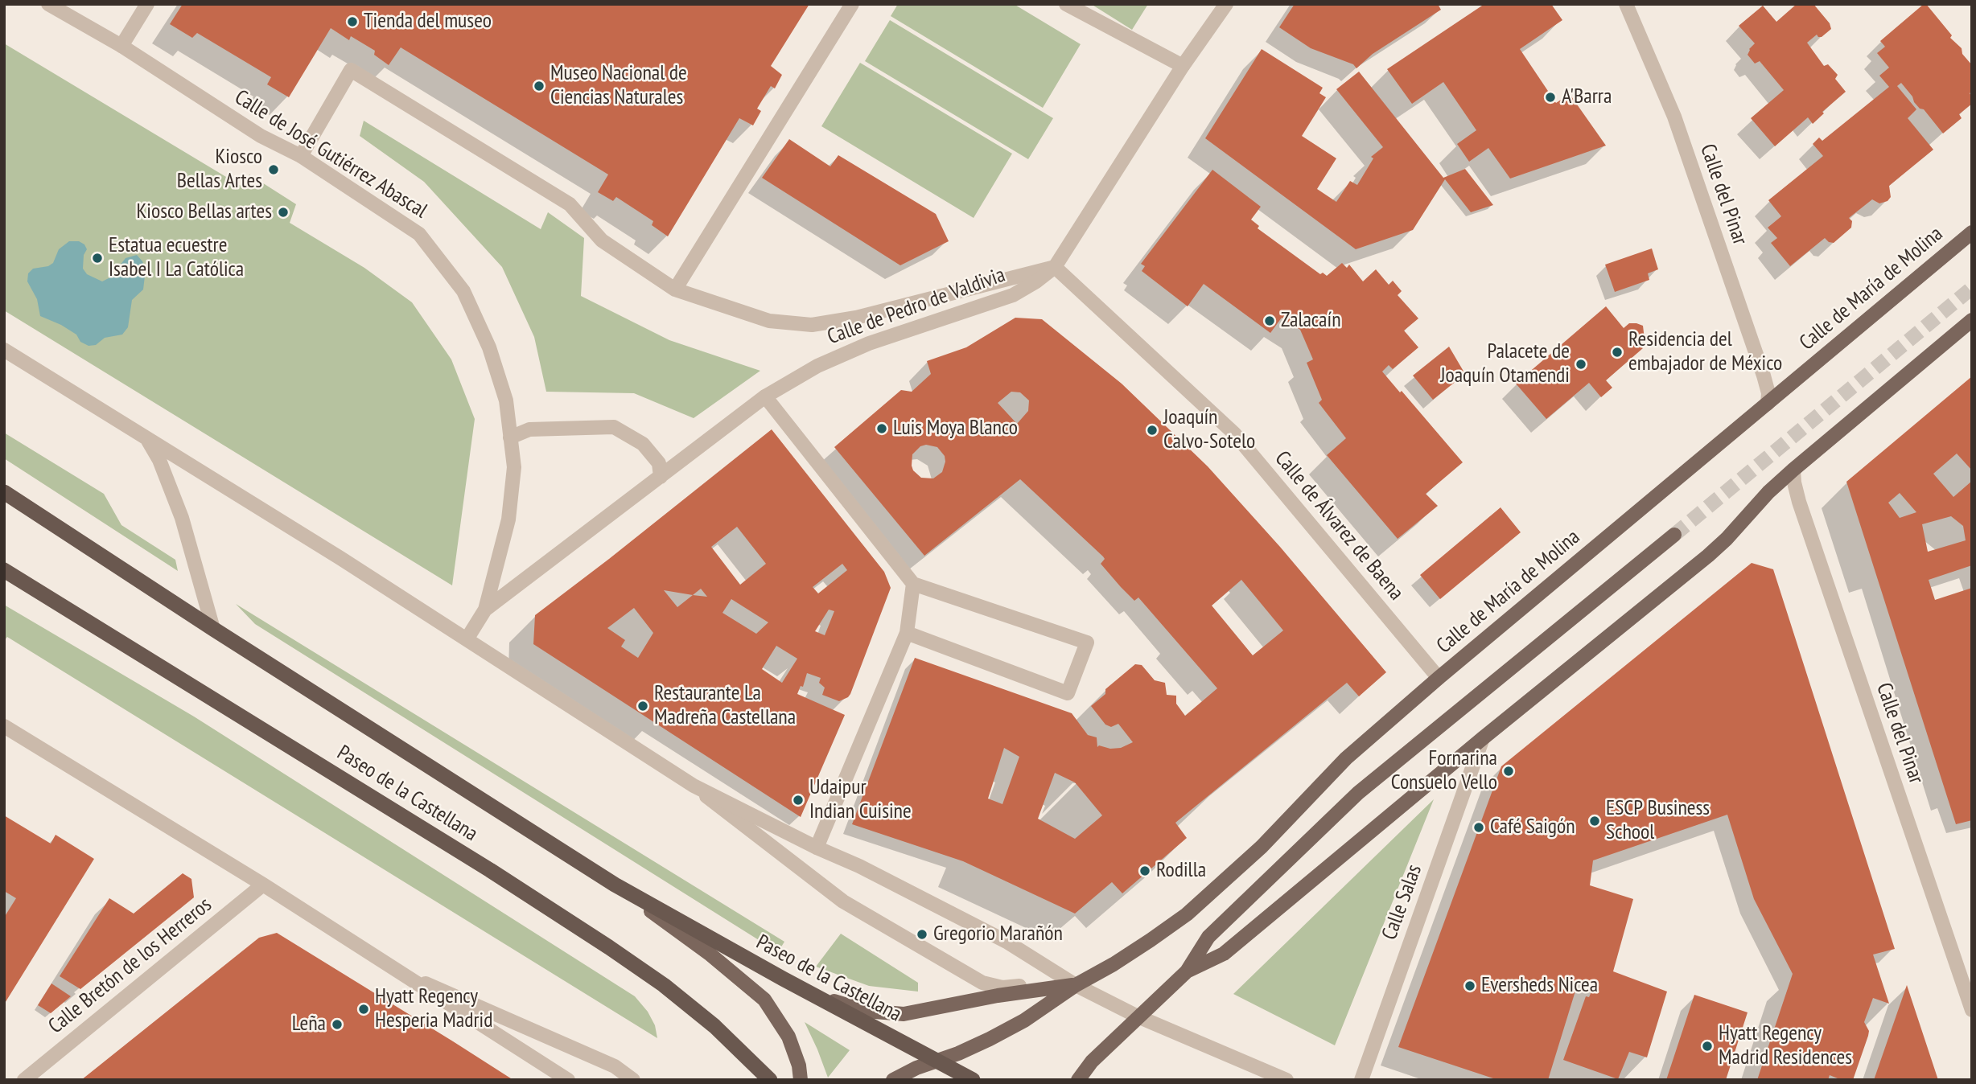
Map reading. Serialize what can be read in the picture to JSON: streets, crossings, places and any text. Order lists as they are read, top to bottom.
{
  "streets": {
    "highway": ["Paseo de la Castellana"],
    "main road": ["Calle de María de Molina"],
    "street": [
      "Calle de José Gutiérrez Abascal",
      "Calle del Pinar",
      "Calle de Pedro de Valdivia",
      "Calle de Álvarez de Baena",
      "Calle Salas",
      "Calle Bretón de los Herreros"
    ]
  },
  "crossings": [
    ["Calle de José Gutiérrez Abascal", "Calle de Pedro de Valdivia"],
    ["Calle del Pinar", "Calle de María de Molina"],
    ["Calle de María de Molina", "Calle de Álvarez de Baena"],
    ["Calle de Pedro de Valdivia", "Calle de Álvarez de Baena"]
  ],
  "places": [
    "Tienda del museo",
    "Museo Nacional de Ciencias Naturales",
    "A'Barra",
    "Kiosco Bellas Artes",
    "Kiosco Bellas artes",
    "Estatua ecuestre Isabel I La Católica",
    "Zalacaín",
    "Residencia del embajador de México",
    "Palacete de Joaquín Otamendi",
    "Luis Moya Blanco",
    "Joaquín Calvo-Sotelo",
    "Restaurante La Madreña Castellana",
    "Fornarina Consuelo Vello",
    "Udaipur Indian Cuisine",
    "ESCP Business School",
    "Café Saigón",
    "Rodilla",
    "Gregorio Marañón",
    "Eversheds Nicea",
    "Hyatt Regency Hesperia Madrid",
    "Leña",
    "Hyatt Regency Madrid Residences"
  ]
}
